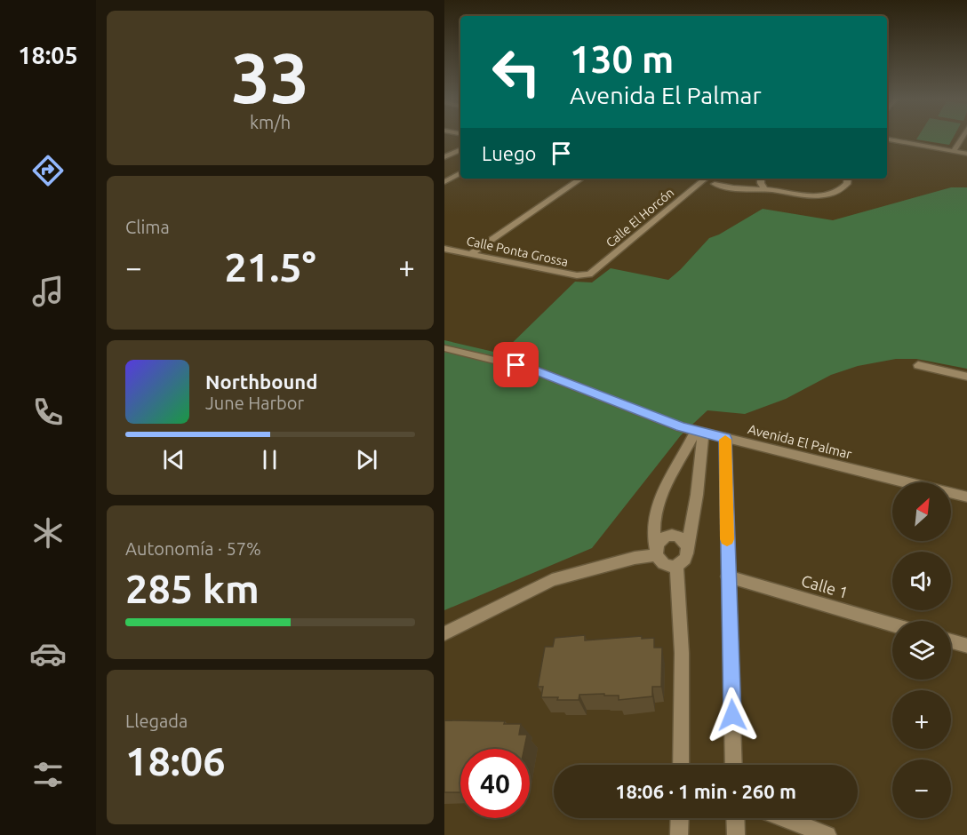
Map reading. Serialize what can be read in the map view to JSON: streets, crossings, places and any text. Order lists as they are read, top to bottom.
{
  "streets": {
    "street": [
      "Calle El Horcón",
      "Calle Ponta Grossa",
      "Avenida El Palmar",
      "Calle 1"
    ]
  },
  "crossings": [
    ["Calle El Horcón", "Calle Ponta Grossa"]
  ],
  "north": "top right",
  "page": {
    "tabs": "18:05",
    "tile": [
      ["33", "km/h"],
      "Clima",
      ["Autonomía · 57%", "285 km"],
      ["Llegada", "18:06"]
    ],
    "turn": ["130 m", "Avenida El Palmar"],
    "then": "Luego",
    "heat": ["−", "21.5°", "+"],
    "song": ["Northbound", "June Harbor"],
    "map_buttons": ["+", "−"],
    "limit": "40",
    "trip": "18:06 · 1 min · 260 m"
  }
}
